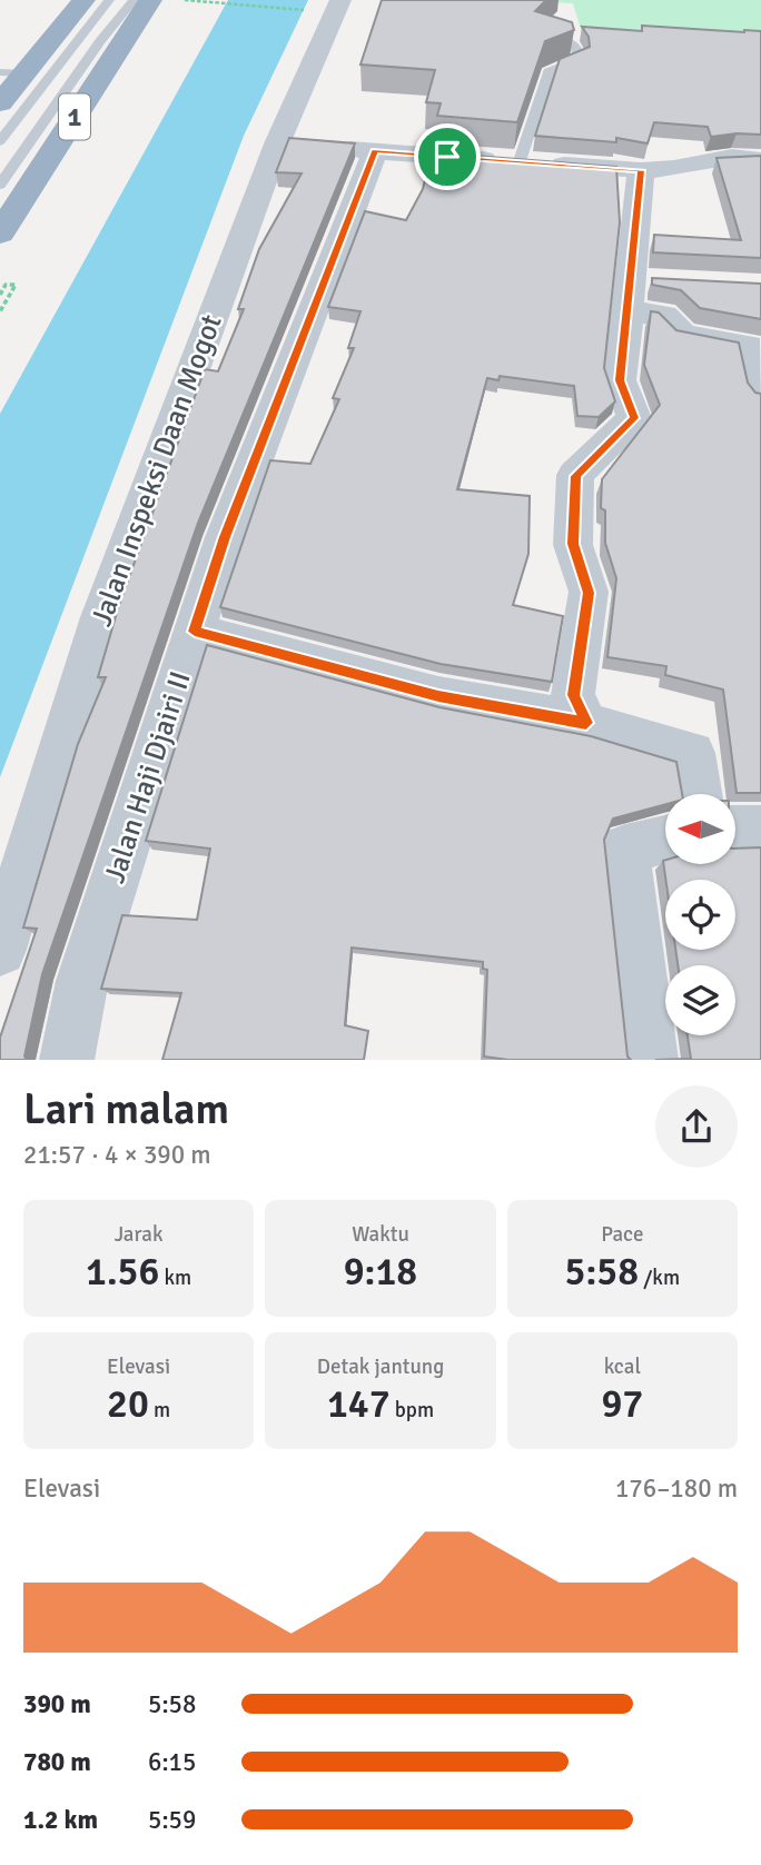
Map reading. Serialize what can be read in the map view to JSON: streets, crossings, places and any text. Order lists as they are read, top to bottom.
{
  "streets": {
    "highway": ["1"],
    "street": ["Jalan Inspeksi Daan Mogot", "Jalan Haji Djairi II"]
  },
  "north": "left",
  "page": {
    "heading": ["Lari malam", "21:57 · 4 × 390 m"],
    "stats": [
      ["Jarak", "1.56 km"],
      ["Waktu", "9:18"],
      ["Pace", "5:58 /km"],
      ["Elevasi", "20 m"],
      ["Detak jantung", "147 bpm"],
      ["kcal", "97"]
    ],
    "chart": ["Elevasi", "176–180 m"],
    "list": [
      {
        "name": "390 m",
        "note": "5:58"
      },
      {
        "name": "780 m",
        "note": "6:15"
      },
      {
        "name": "1.2 km",
        "note": "5:59"
      }
    ]
  }
}
